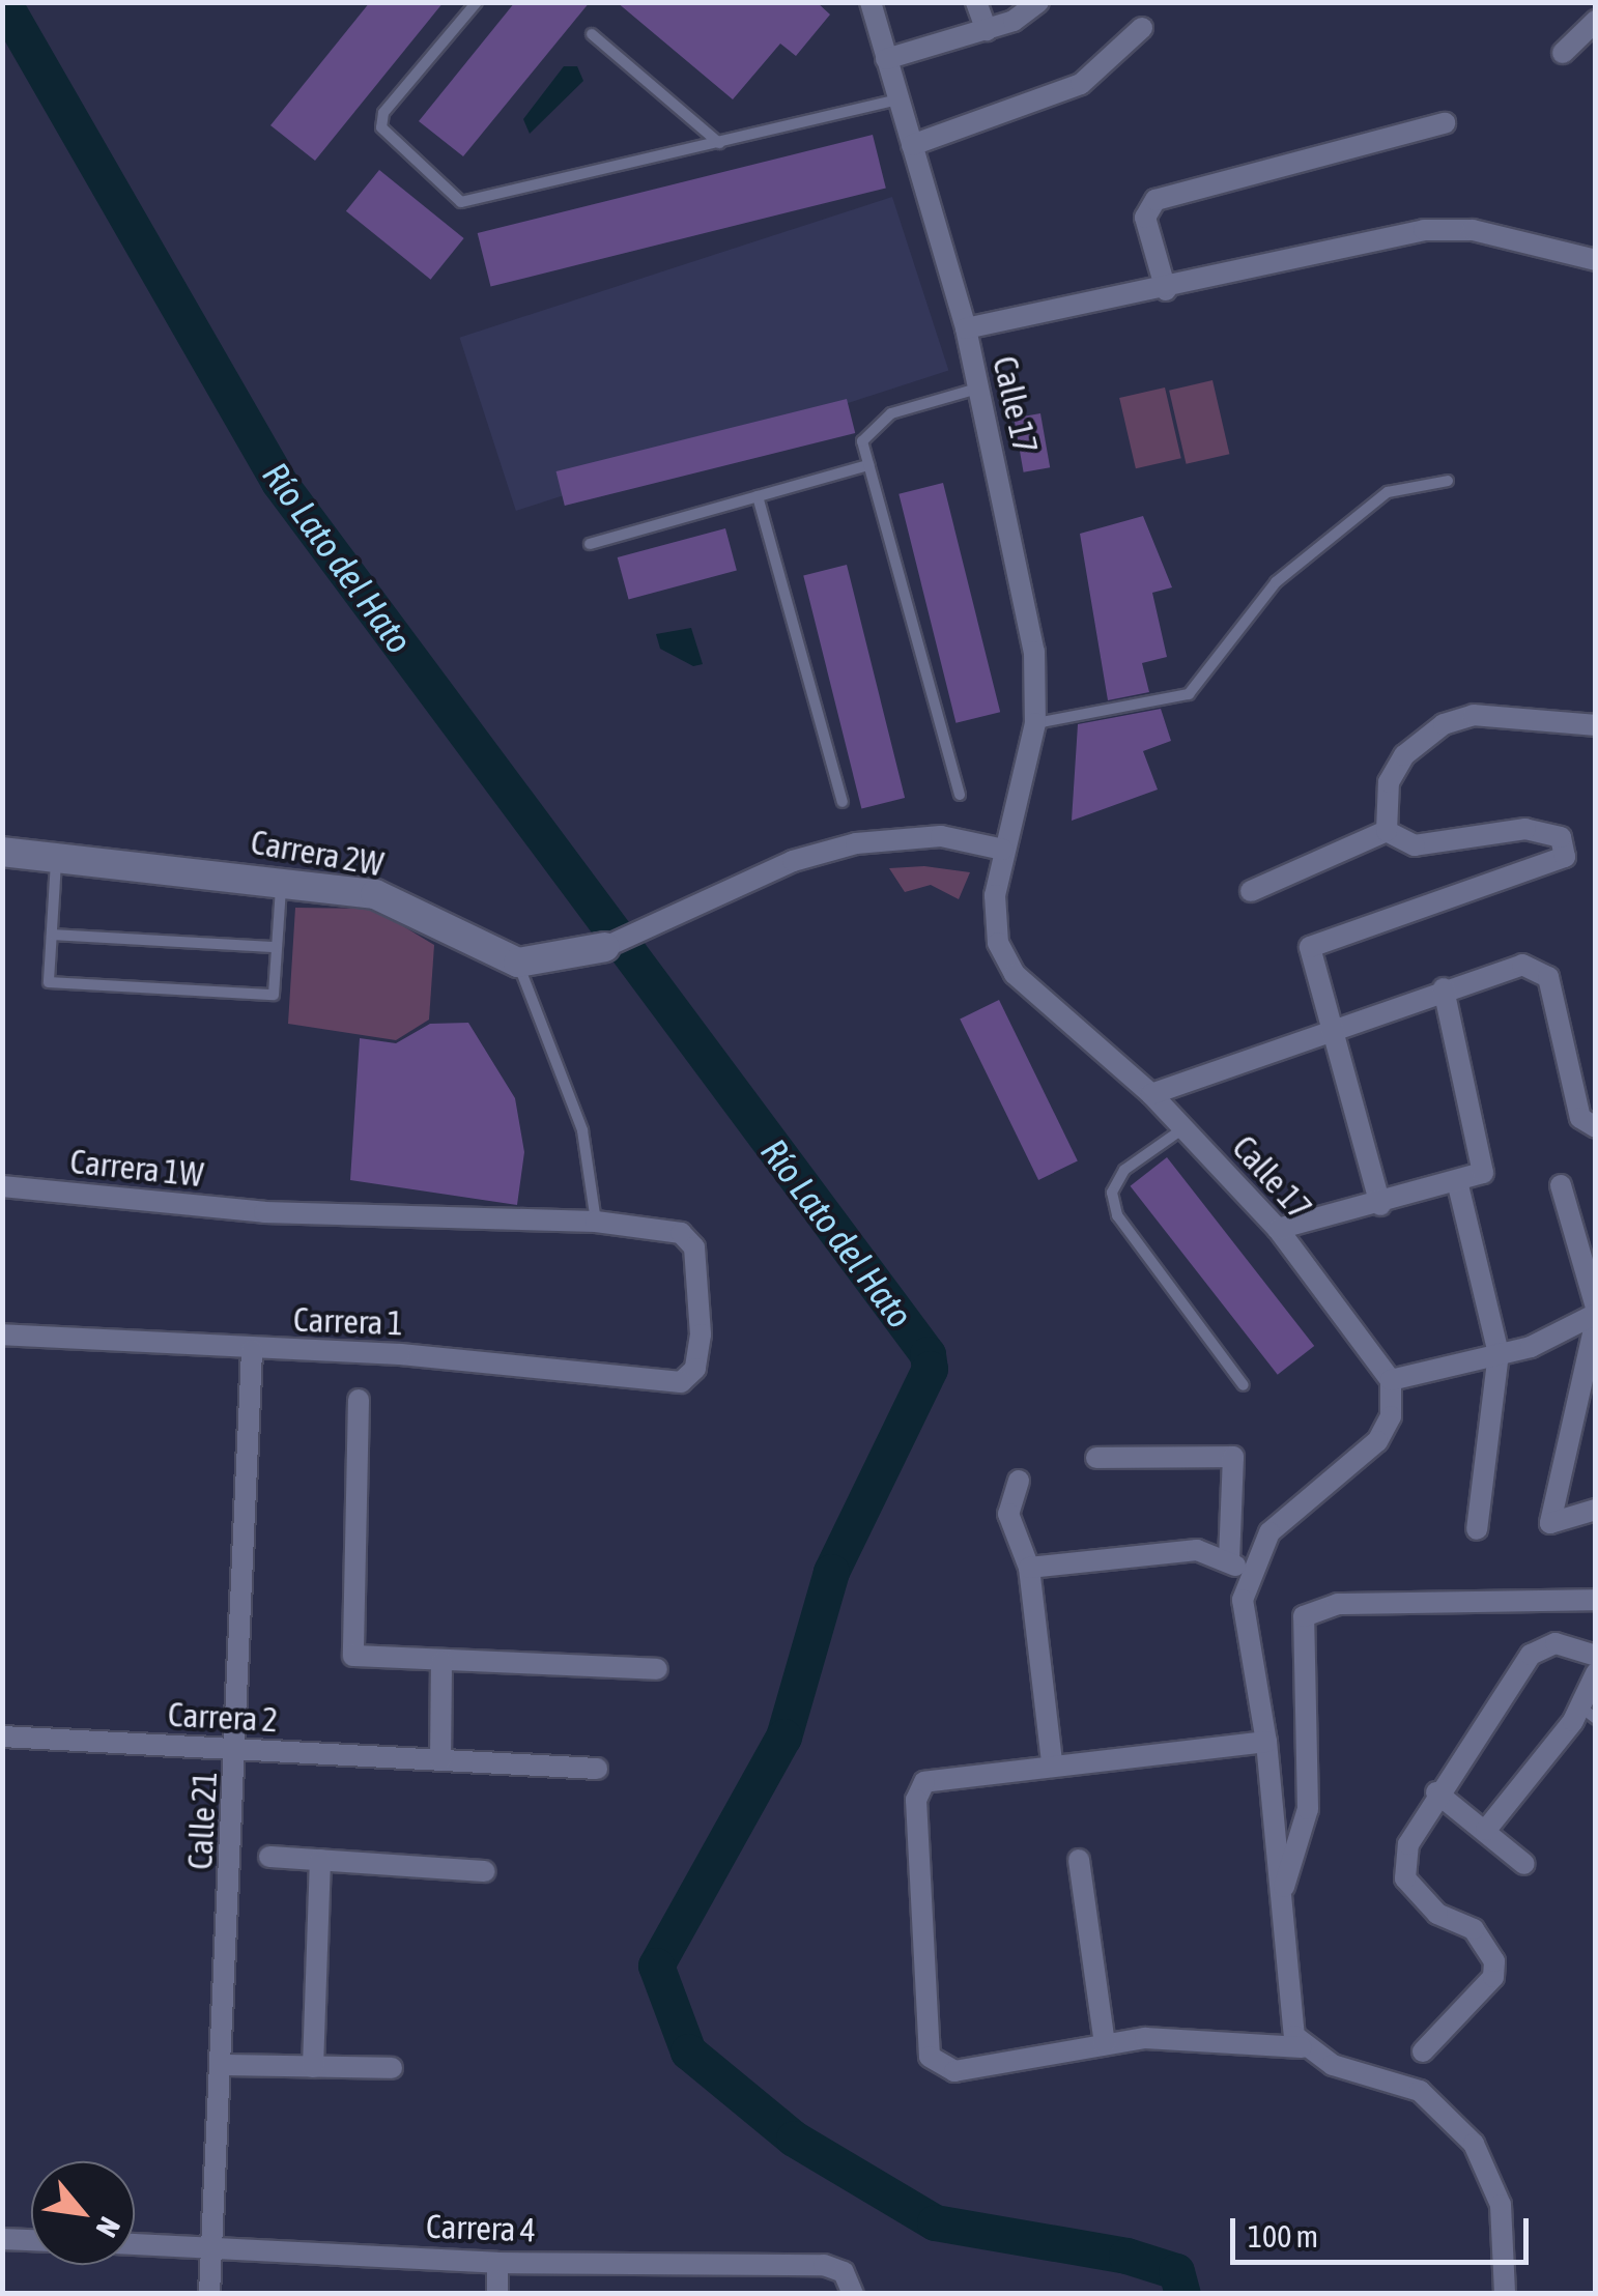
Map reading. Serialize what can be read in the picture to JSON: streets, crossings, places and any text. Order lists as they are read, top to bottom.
{
  "streets": {
    "street": [
      "Calle 17",
      "Carrera 2W",
      "Carrera 1W",
      "Carrera 1",
      "Carrera 2",
      "Calle 21",
      "Carrera 4"
    ]
  },
  "crossings": [
    ["Carrera 1W", "Carrera 1"],
    ["Carrera 1", "Calle 21"],
    ["Carrera 2", "Calle 21"],
    ["Calle 21", "Carrera 4"]
  ],
  "water": ["Río Lato del Hato"],
  "scale_bar": "100 m",
  "north": "bottom right"
}
